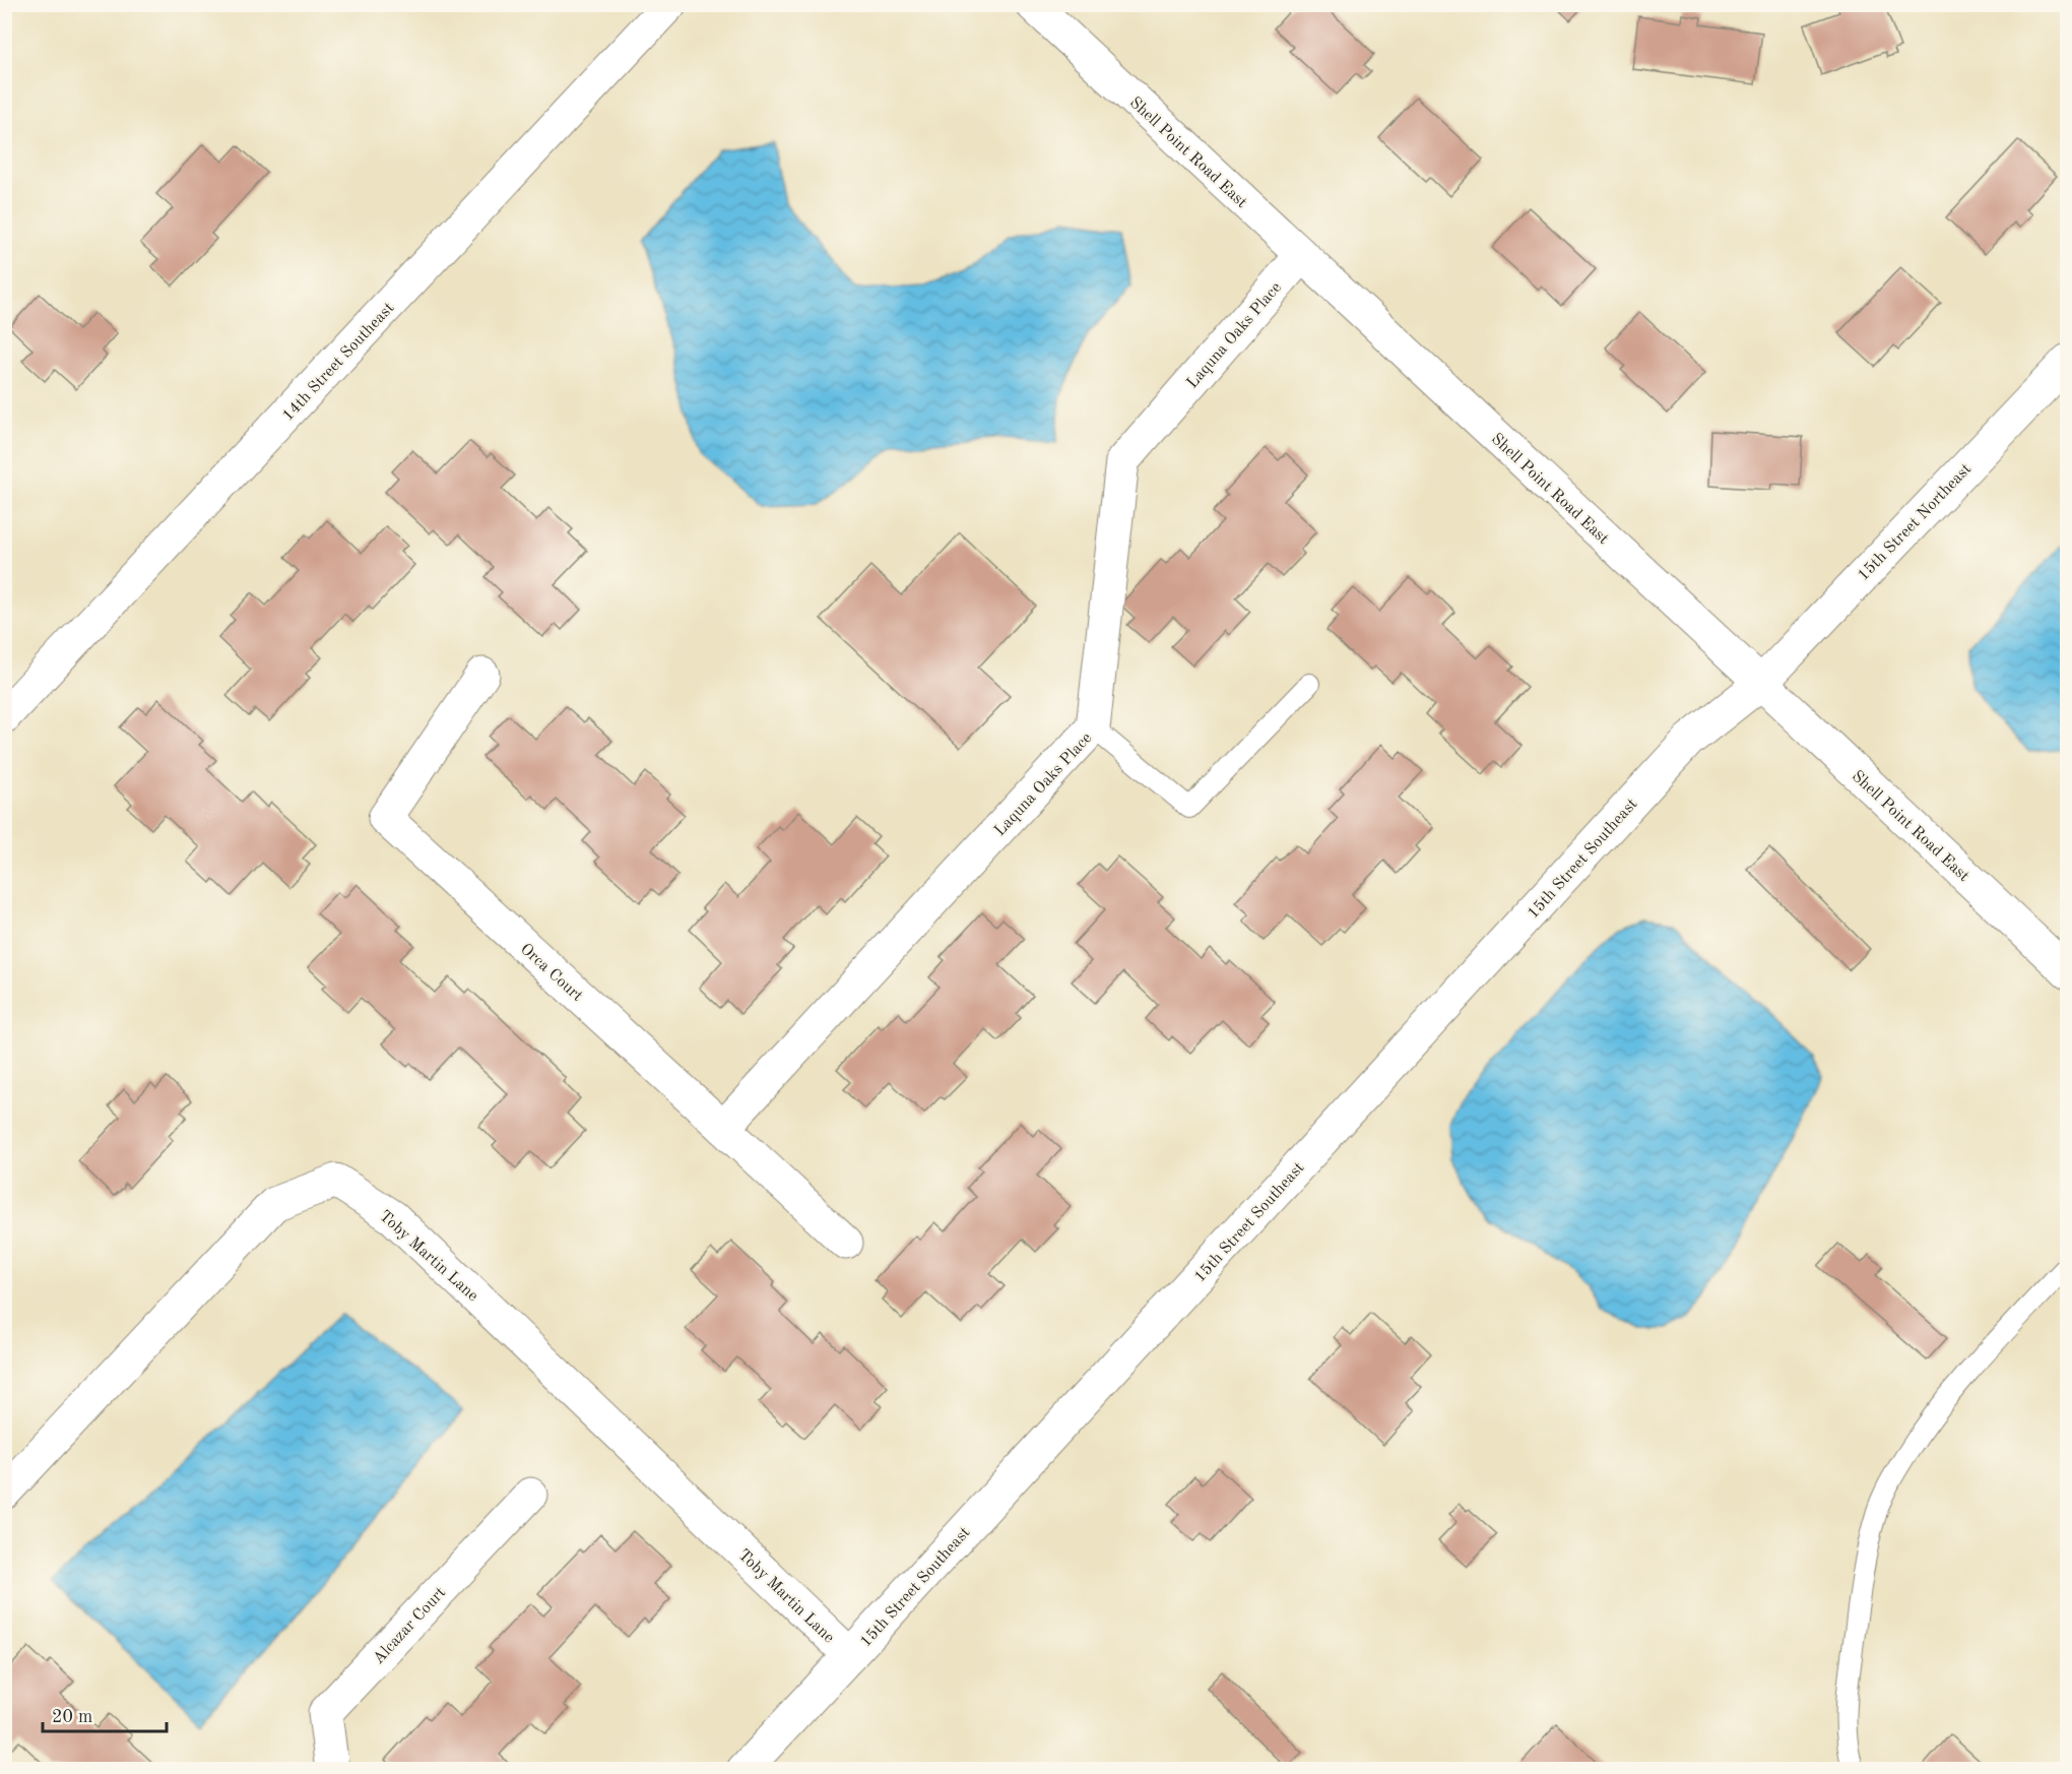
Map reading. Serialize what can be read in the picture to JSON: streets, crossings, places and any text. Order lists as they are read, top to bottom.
{
  "streets": {
    "street": [
      "Shell Point Road East",
      "Laquna Oaks Place",
      "14th Street Southeast",
      "15th Street Northeast",
      "15th Street Southeast",
      "Orca Court",
      "Toby Martin Lane",
      "Alcazar Court"
    ]
  },
  "crossings": [
    ["Shell Point Road East", "Laquna Oaks Place"],
    ["Shell Point Road East", "15th Street Northeast"],
    ["Shell Point Road East", "15th Street Southeast"],
    ["Laquna Oaks Place", "Orca Court"],
    ["15th Street Northeast", "15th Street Southeast"],
    ["15th Street Southeast", "Toby Martin Lane"]
  ],
  "scale_bar": "20 m"
}
